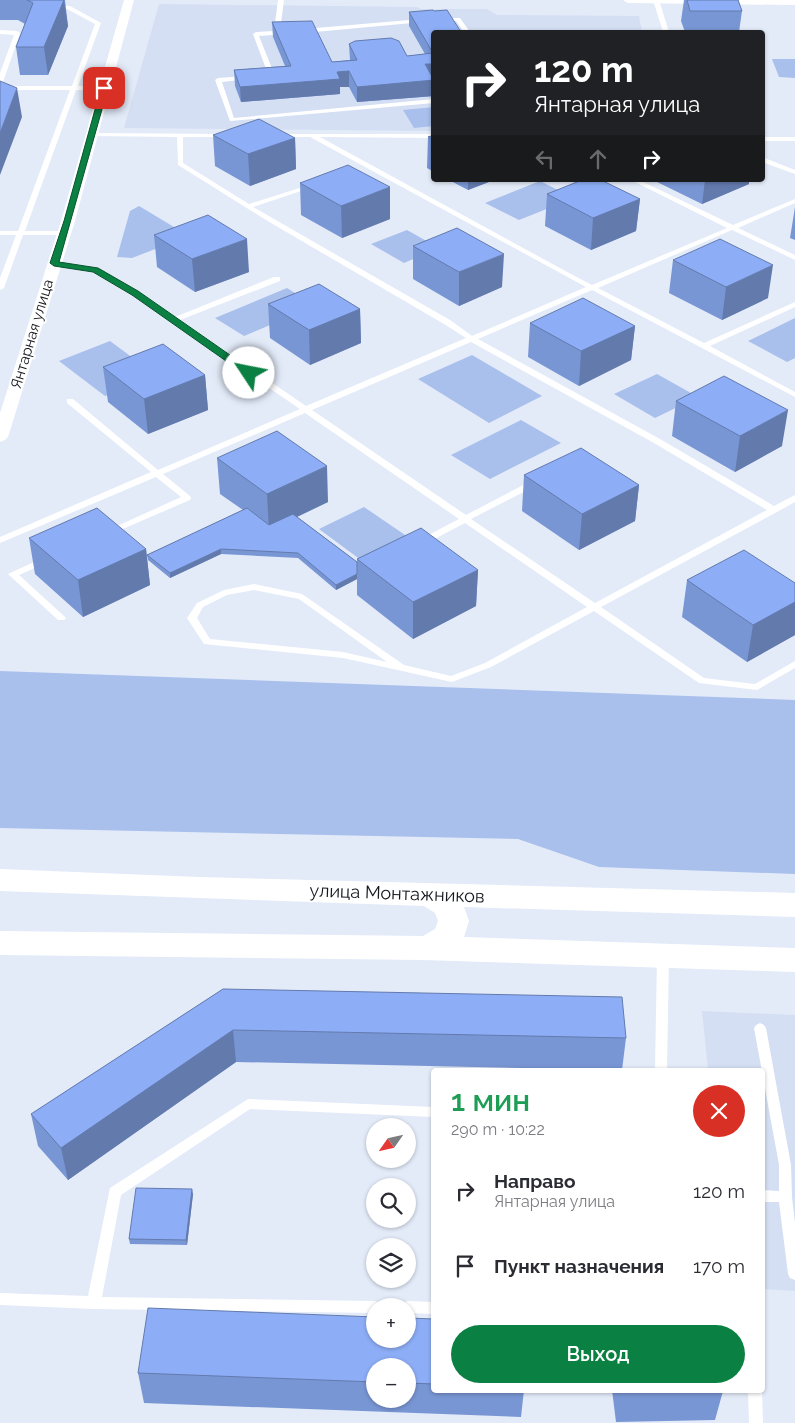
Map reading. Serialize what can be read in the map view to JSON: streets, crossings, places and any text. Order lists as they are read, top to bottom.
{
  "streets": {
    "main road": ["улица Монтажников"],
    "street": ["Янтарная улица"]
  },
  "north": "bottom left",
  "page": {
    "turn": ["120 m", "Янтарная улица"],
    "heading": ["1 мин", "290 m · 10:22"],
    "map_buttons": ["+", "−"],
    "list": [
      {
        "name": "Направо",
        "note": "Янтарная улица",
        "value": "120 m"
      },
      {
        "name": "Пункт назначения",
        "value": "170 m"
      }
    ],
    "buttons": "Выход"
  }
}
